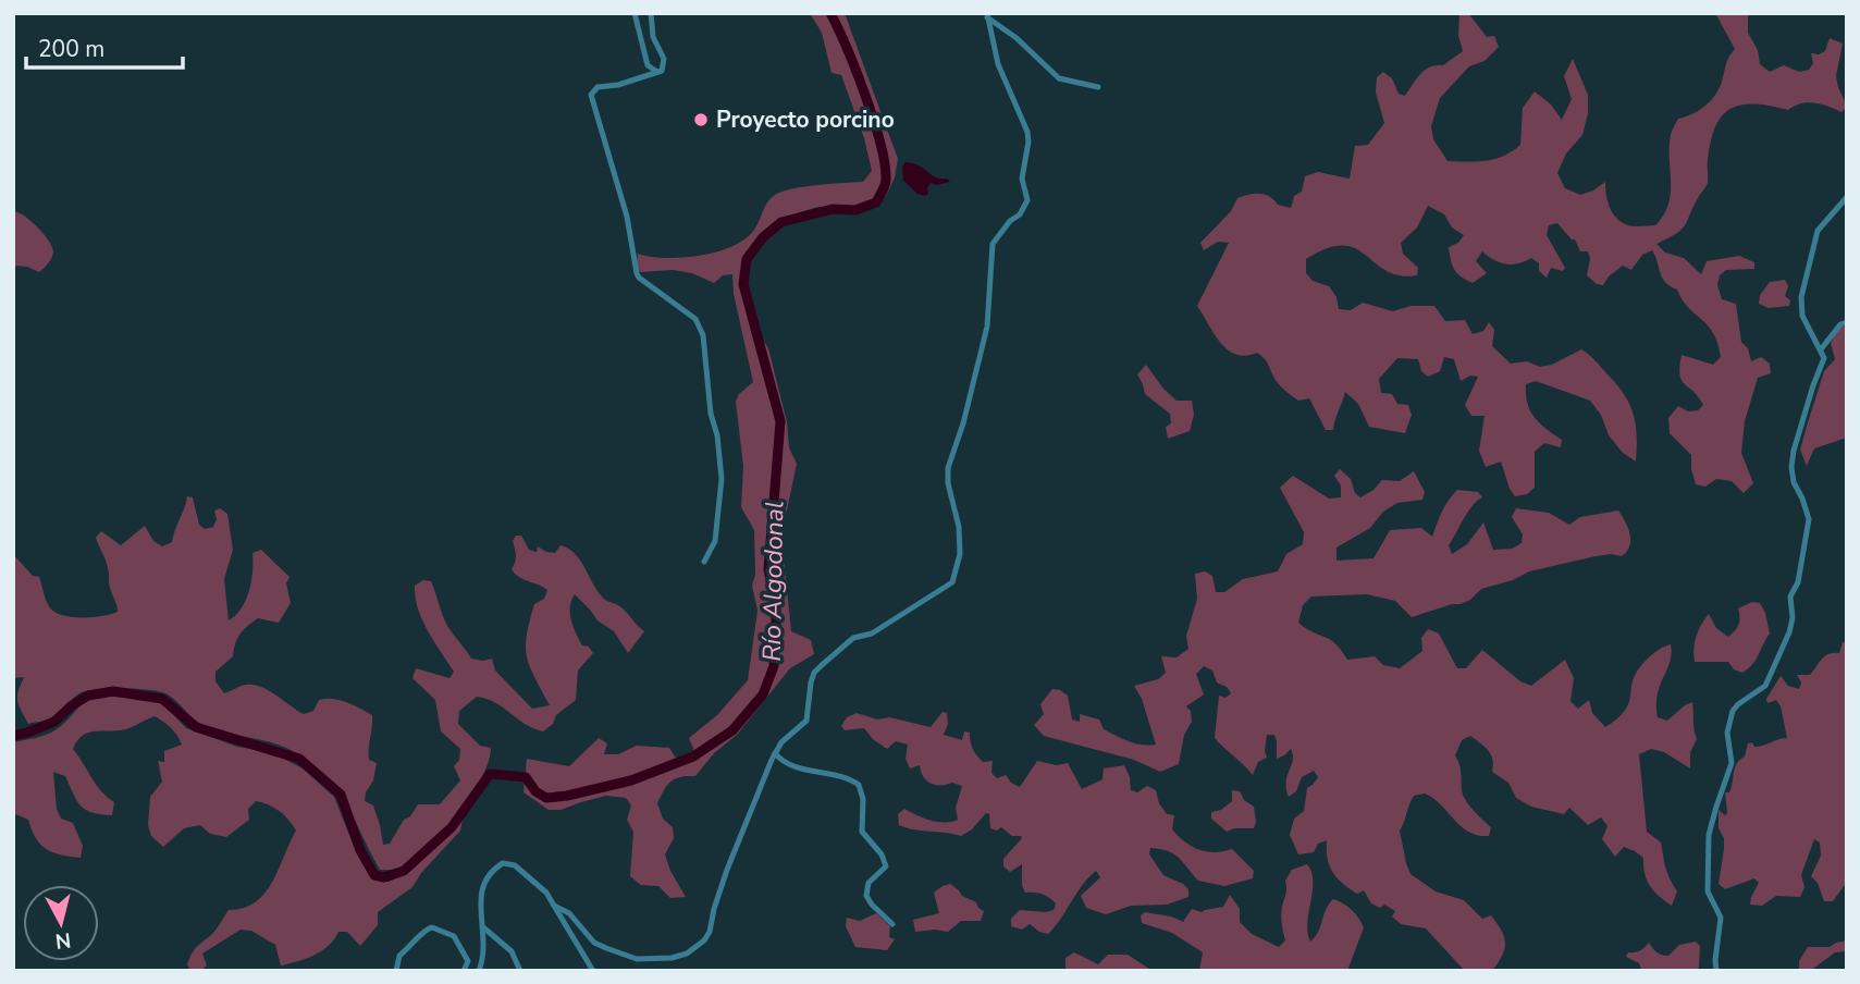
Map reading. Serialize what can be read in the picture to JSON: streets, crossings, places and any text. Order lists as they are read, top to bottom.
{
  "water": ["Río Algodonal"],
  "places": ["Proyecto porcino"],
  "scale_bar": "200 m",
  "north": "bottom"
}
